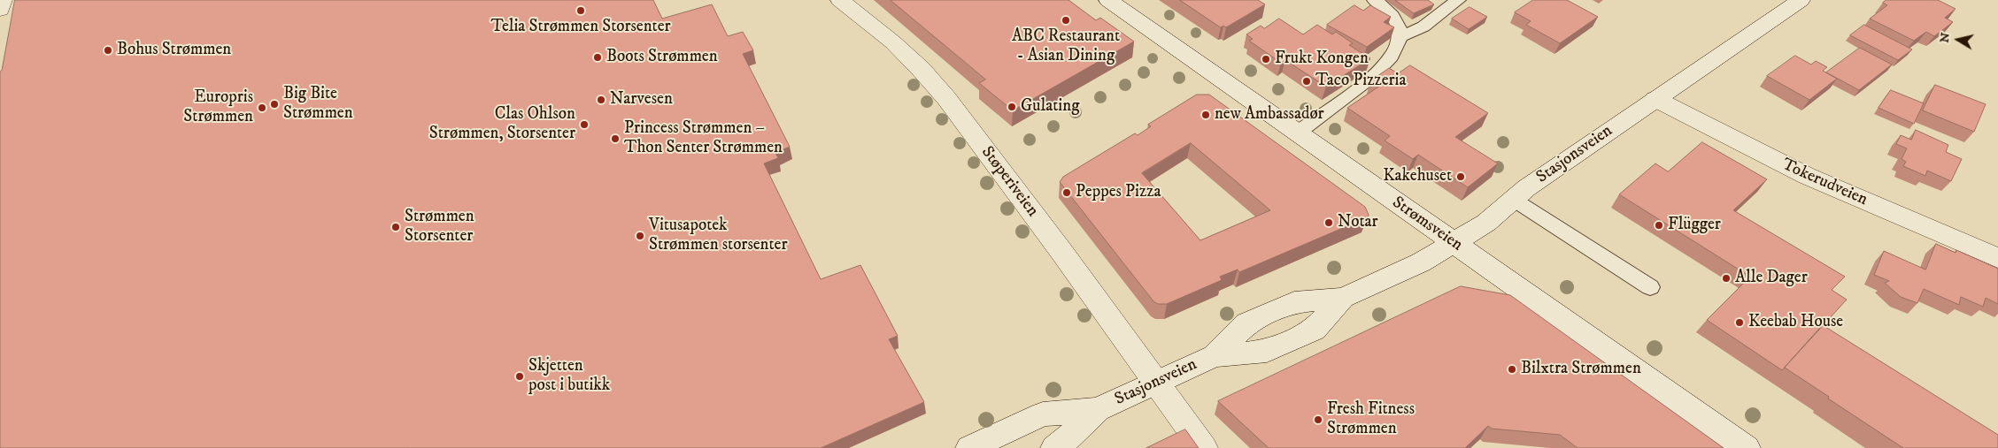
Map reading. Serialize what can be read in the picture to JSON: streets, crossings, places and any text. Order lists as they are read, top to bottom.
{
  "streets": {
    "main road": [
      "Stasjonsveien",
      "Støperiveien",
      "Tokerudveien",
      "Strømsveien"
    ]
  },
  "crossings": [
    ["Stasjonsveien", "Støperiveien"],
    ["Stasjonsveien", "Tokerudveien"],
    ["Stasjonsveien", "Strømsveien"]
  ],
  "places": [
    "Telia Strømmen Storsenter",
    "ABC Restaurant - Asian Dining",
    "Bohus Strømmen",
    "Boots Strømmen",
    "Frukt Kongen",
    "Taco Pizzeria",
    "Narvesen",
    "Big Bite Strømmen",
    "Gulating",
    "Europris Strømmen",
    "new Ambassadør",
    "Clas Ohlson Strømmen, Storsenter",
    "Princess Strømmen – Thon Senter Strømmen",
    "Kakehuset",
    "Peppes Pizza",
    "Notar",
    "Flügger",
    "Strømmen Storsenter",
    "Vitusapotek Strømmen storsenter",
    "Alle Dager",
    "Keebab House",
    "Bilxtra Strømmen",
    "Skjetten post i butikk",
    "Fresh Fitness Strømmen"
  ],
  "north": "left"
}
